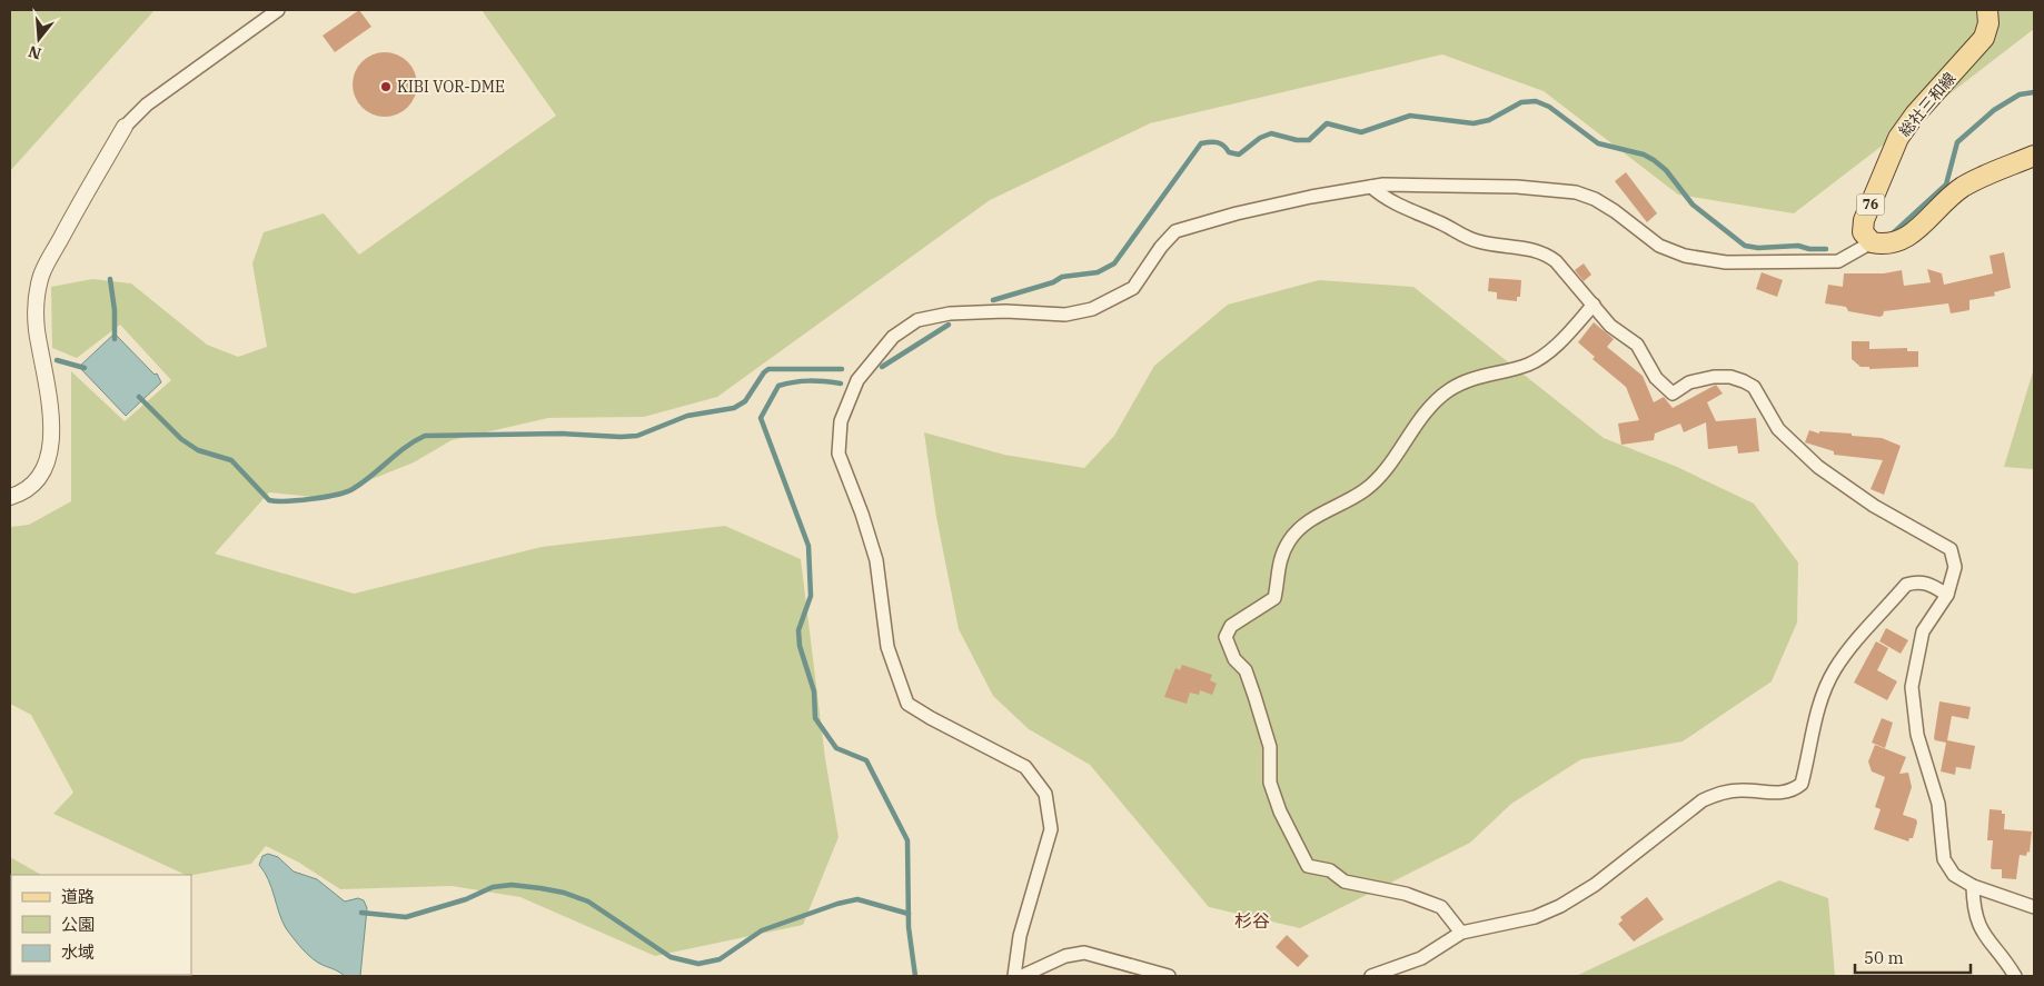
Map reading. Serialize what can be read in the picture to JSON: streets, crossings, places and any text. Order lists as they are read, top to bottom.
{
  "streets": {
    "main road": ["総社三和線", "76"]
  },
  "districts": ["杉谷"],
  "places": ["KIBI VOR-DME"],
  "legend": ["道路", "公園", "水域"],
  "scale_bar": "50 m",
  "north": "bottom"
}
